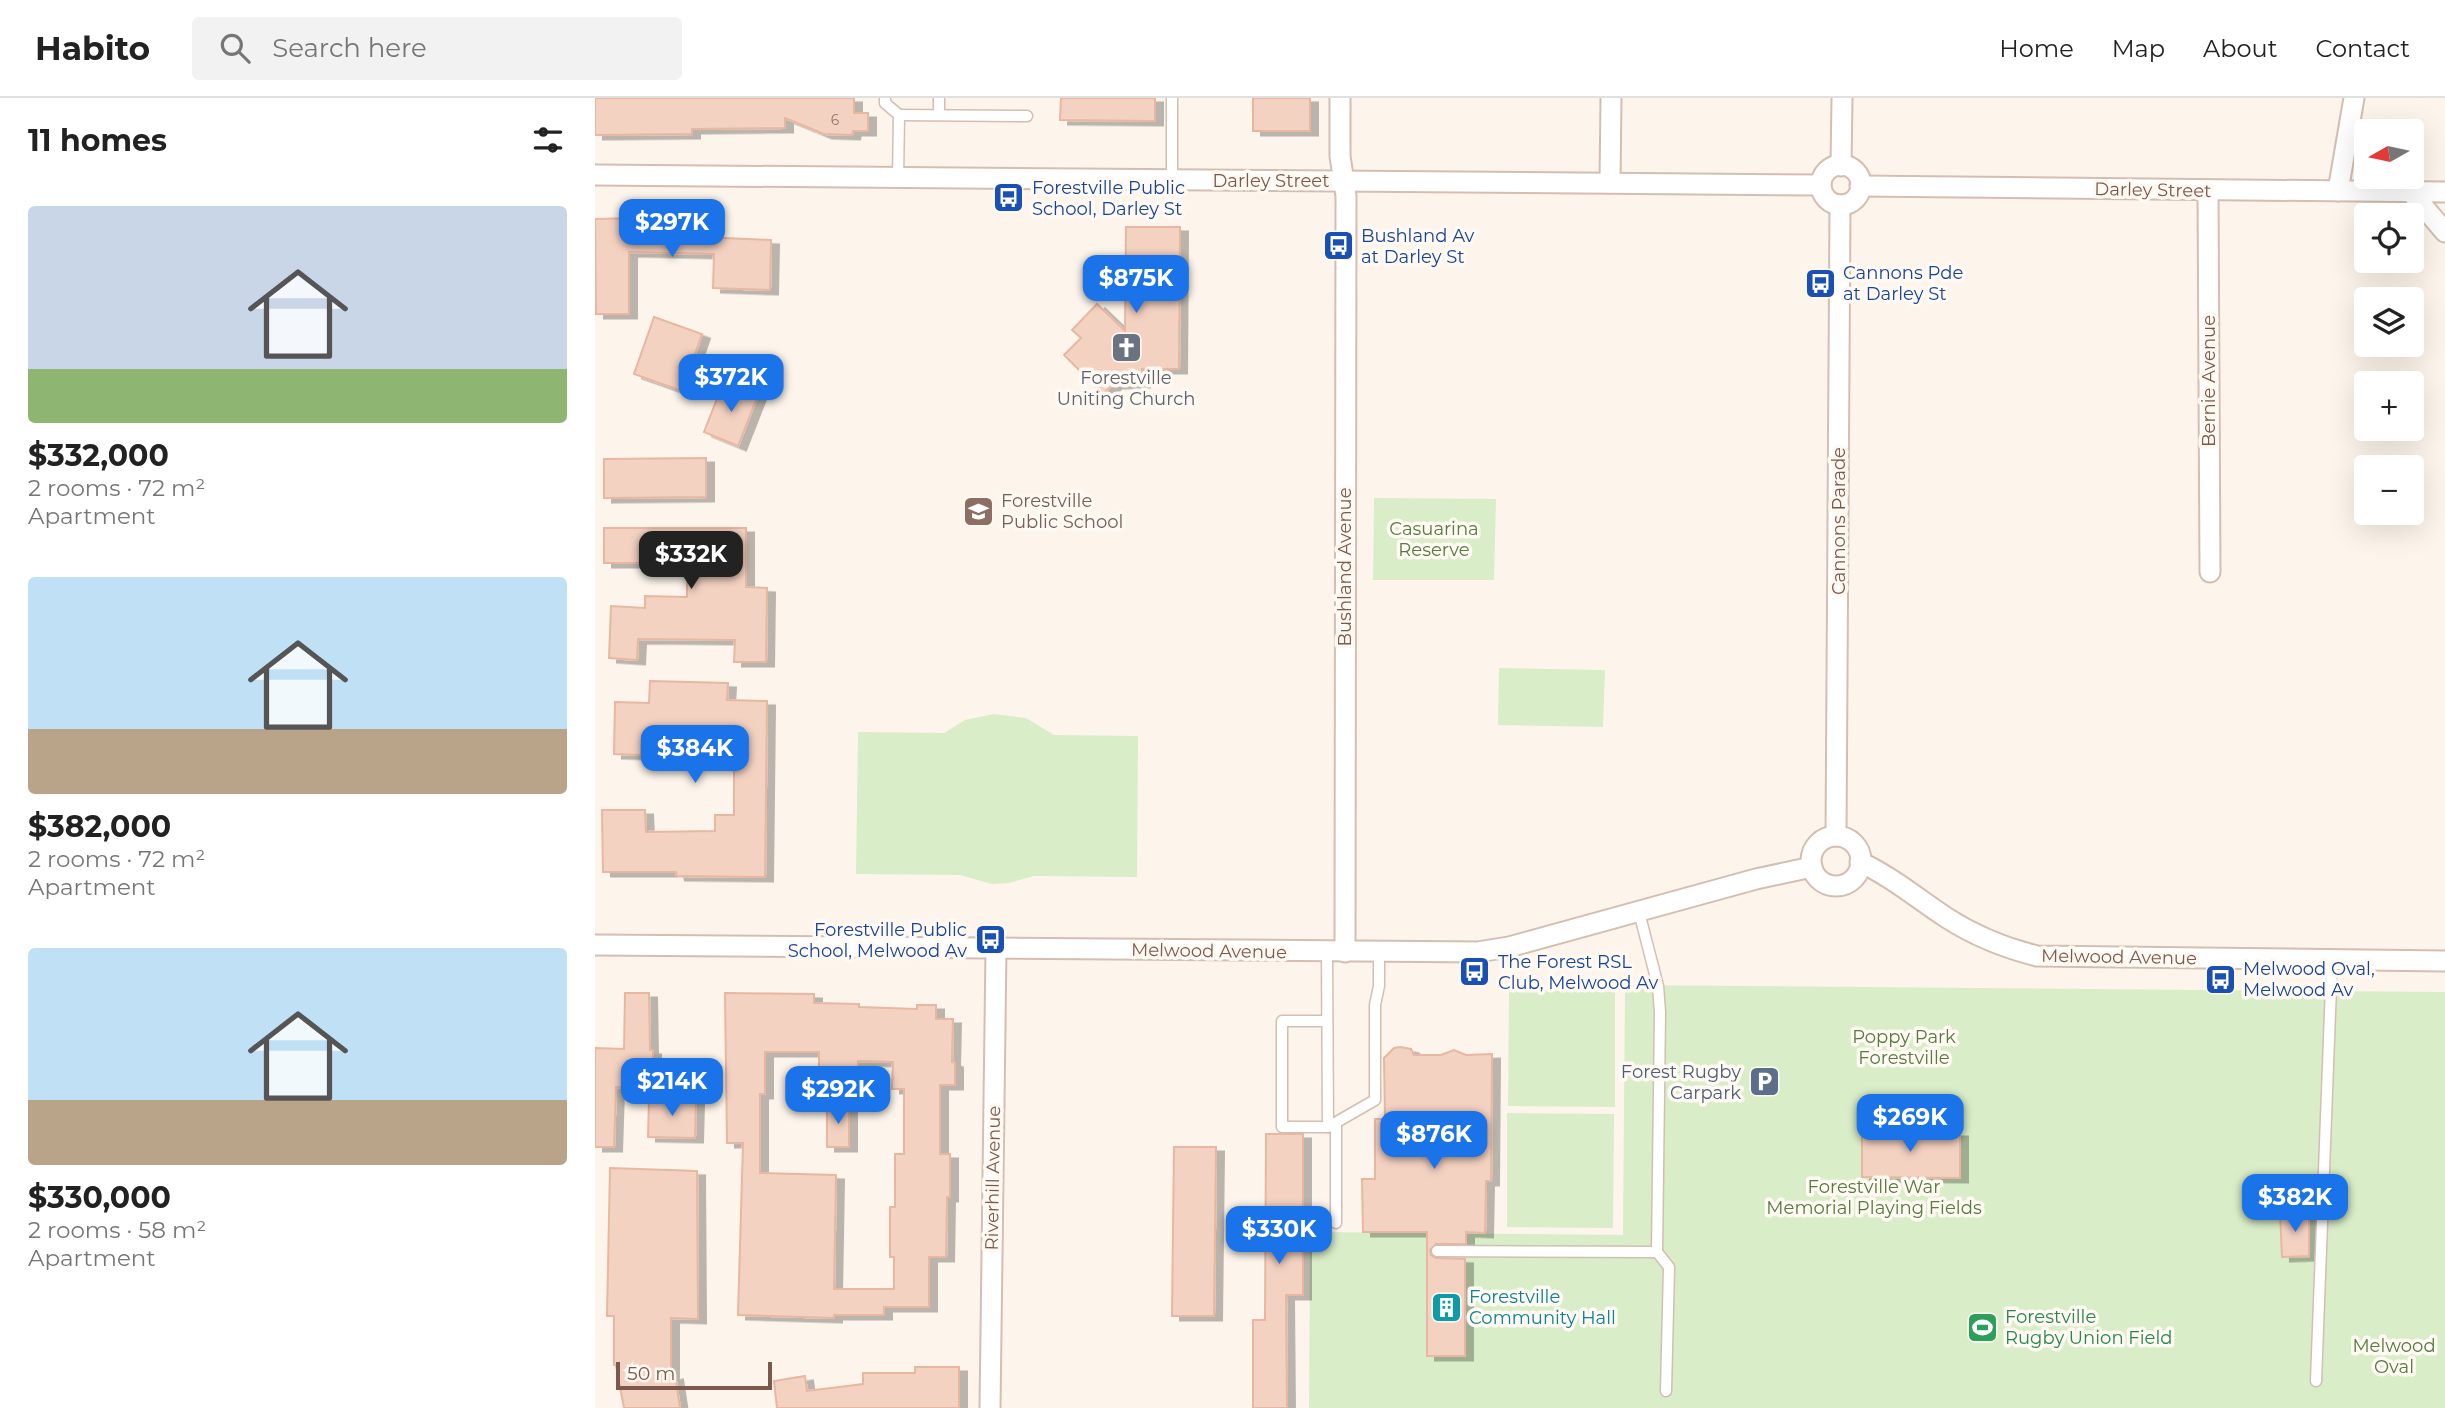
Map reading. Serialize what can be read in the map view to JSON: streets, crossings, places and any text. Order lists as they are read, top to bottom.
{
  "streets": {
    "street": [
      "Darley Street",
      "Bernie Avenue",
      "Cannons Parade",
      "Bushland Avenue",
      "Melwood Avenue",
      "Riverhill Avenue"
    ]
  },
  "crossings": [
    ["Darley Street", "Bernie Avenue"],
    ["Darley Street", "Cannons Parade"],
    ["Darley Street", "Bushland Avenue"],
    ["Cannons Parade", "Melwood Avenue"],
    ["Bushland Avenue", "Melwood Avenue"],
    ["Melwood Avenue", "Riverhill Avenue"]
  ],
  "parks": [
    "Casuarina Reserve",
    "Poppy Park Forestville",
    "Forestville War Memorial Playing Fields",
    "Melwood Oval"
  ],
  "places": {
    "bus stop": [
      "Forestville Public School, Darley St",
      "Bushland Av at Darley St",
      "Cannons Pde at Darley St",
      "Forestville Public School, Melwood Av",
      "The Forest RSL Club, Melwood Av",
      "Melwood Oval, Melwood Av"
    ],
    "church": ["Forestville Uniting Church"],
    "school or university": ["Forestville Public School"],
    "parking": ["Forest Rugby Carpark"],
    "building": ["Forestville Community Hall"],
    "sports": ["Forestville Rugby Union Field"]
  },
  "house_numbers": ["6"],
  "scale_bar": "50 m",
  "north": "left",
  "page": {
    "header": "Habito",
    "search": "Search here",
    "nav": [
      "Home",
      "Map",
      "About",
      "Contact"
    ],
    "heading": "11 homes",
    "map_buttons": ["+", "−"],
    "list": [
      {
        "name": "$332,000",
        "note": "2 rooms · 72 m² · Apartment"
      },
      {
        "name": "$382,000",
        "note": "2 rooms · 72 m² · Apartment"
      },
      {
        "name": "$330,000",
        "note": "2 rooms · 58 m² · Apartment"
      }
    ],
    "price": [
      "$297K",
      "$875K",
      "$372K",
      "$332K",
      "$384K",
      "$214K",
      "$292K",
      "$269K",
      "$876K",
      "$382K",
      "$330K"
    ],
    "scale": "50 m"
  }
}
